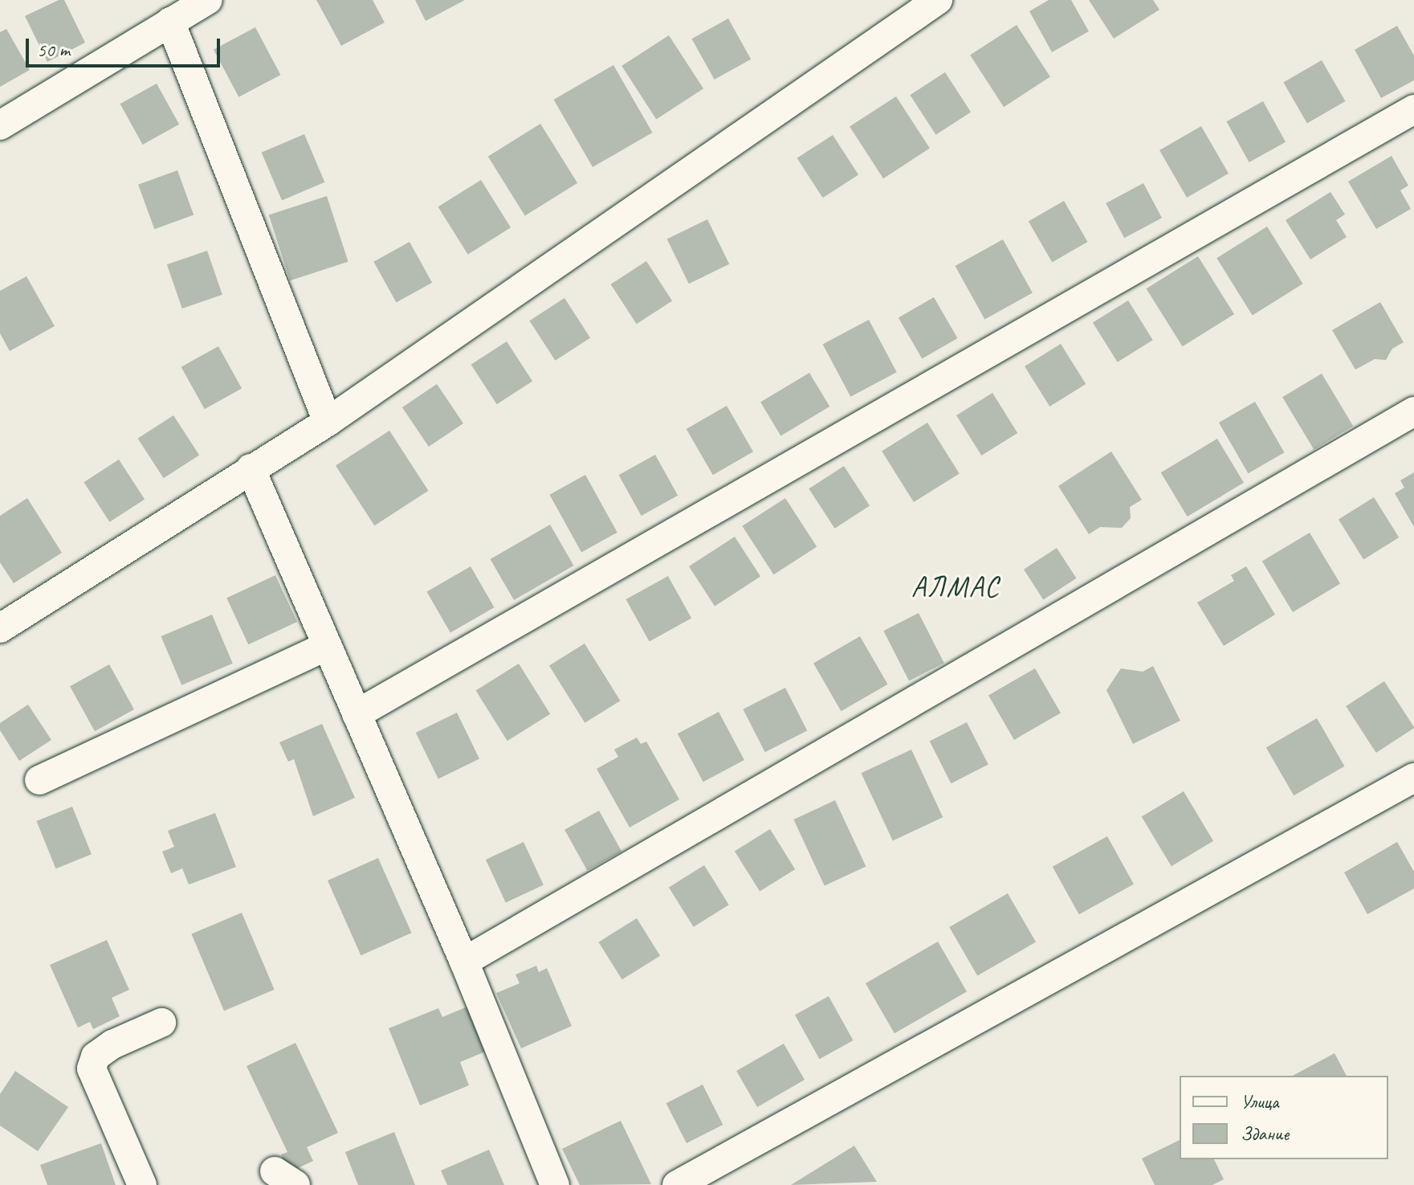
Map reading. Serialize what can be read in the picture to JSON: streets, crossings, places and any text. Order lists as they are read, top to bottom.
{
  "districts": ["АЛМАС"],
  "legend": ["Улица", "Здание"],
  "scale_bar": "50 m"
}
